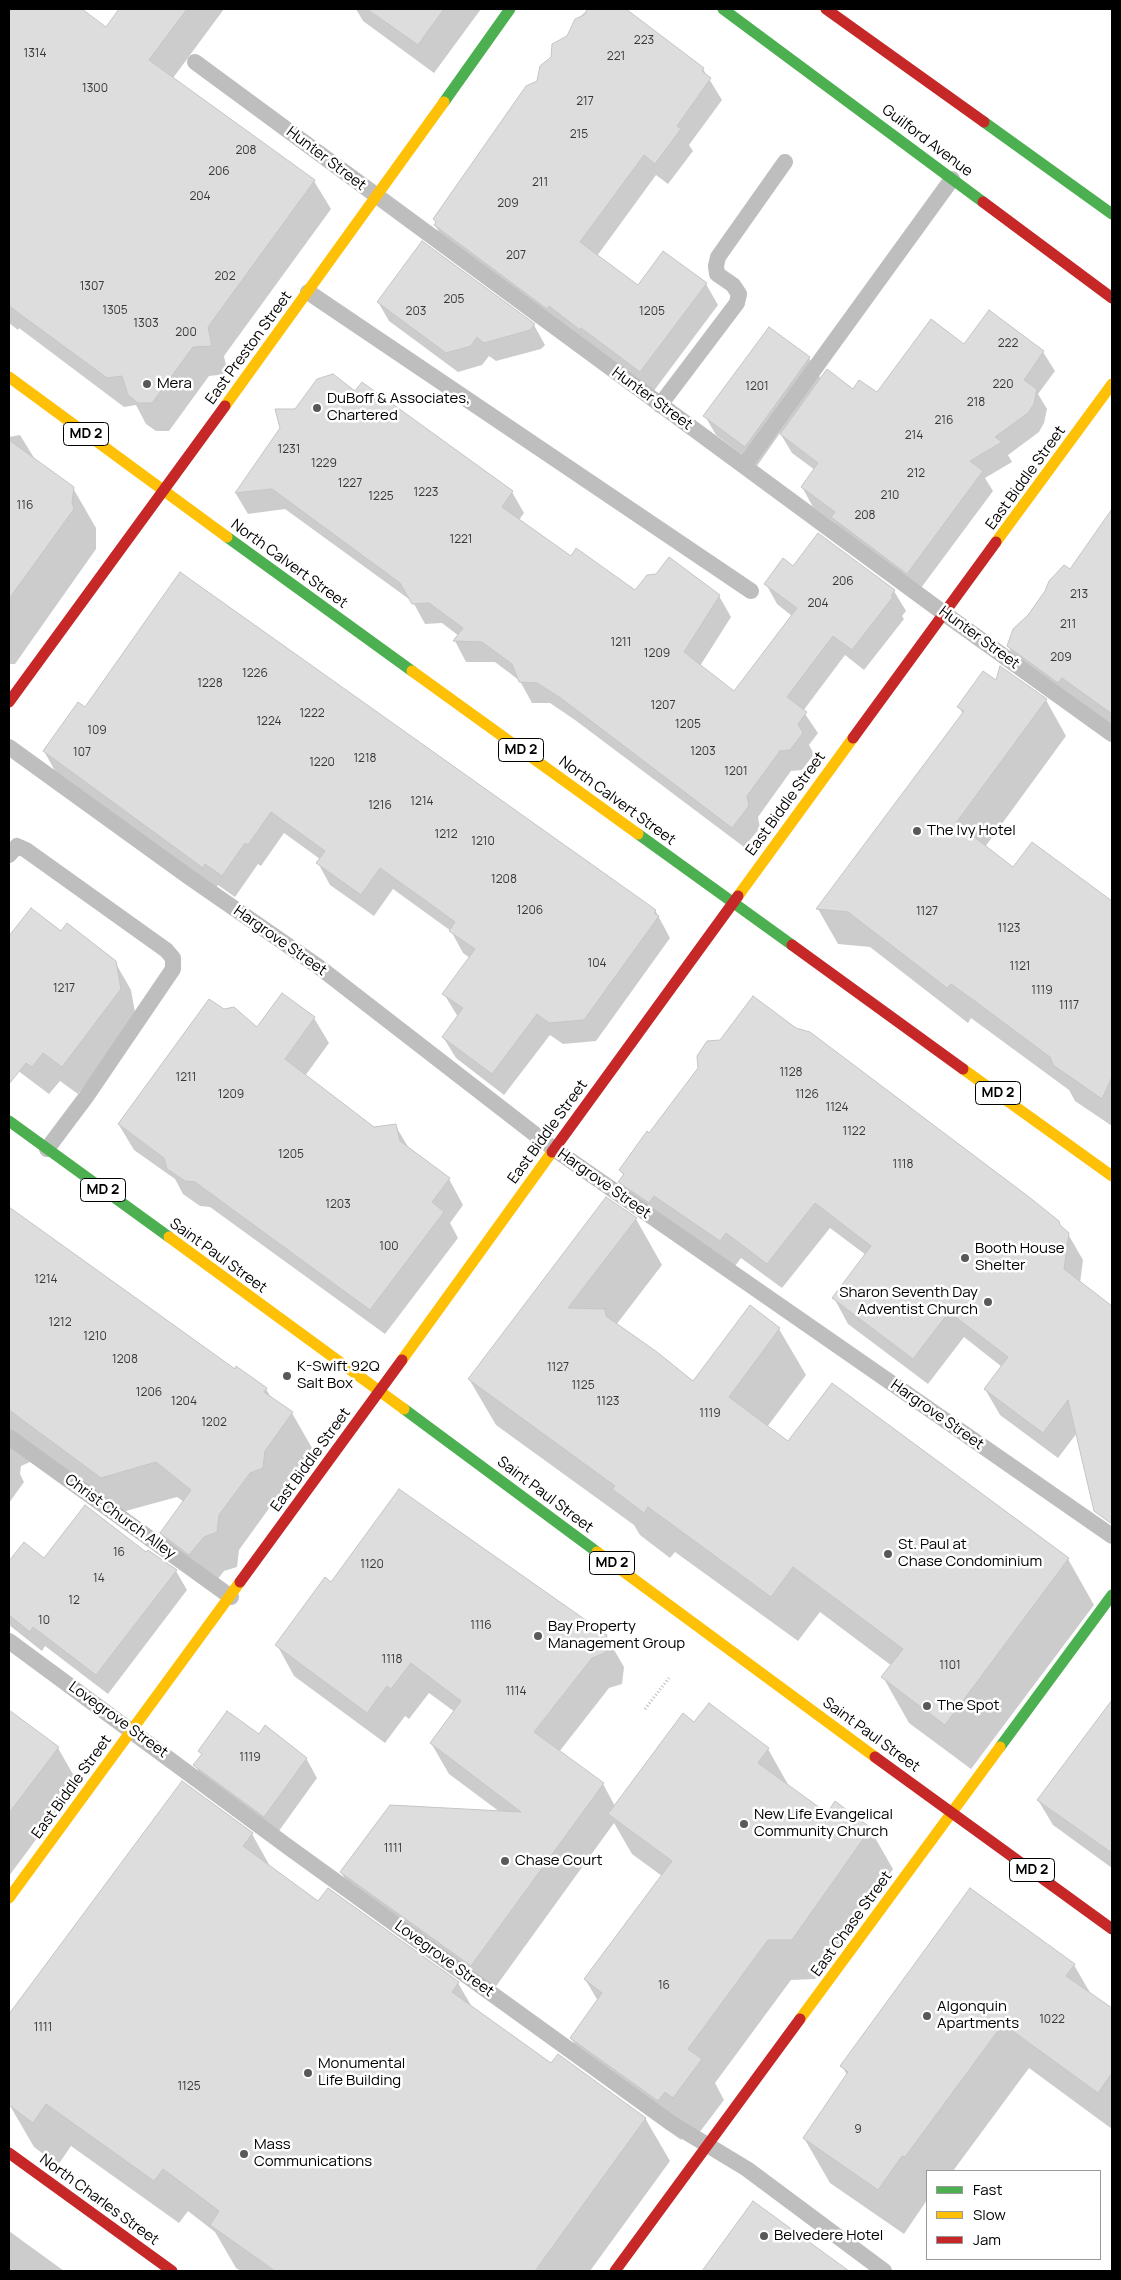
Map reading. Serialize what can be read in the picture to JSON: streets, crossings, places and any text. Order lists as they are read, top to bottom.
{
  "streets": {
    "main road": [
      "Guilford Avenue",
      "East Preston Street",
      "MD 2",
      "East Biddle Street",
      "North Calvert Street",
      "Saint Paul Street",
      "East Chase Street",
      "North Charles Street"
    ],
    "lane": [
      "Hunter Street",
      "Hargrove Street",
      "Christ Church Alley",
      "Lovegrove Street"
    ]
  },
  "crossings": [
    ["Hunter Street", "East Preston Street"],
    ["Hunter Street", "East Biddle Street"],
    ["East Preston Street", "North Calvert Street"],
    ["East Biddle Street", "North Calvert Street"],
    ["East Biddle Street", "Hargrove Street"],
    ["East Biddle Street", "Saint Paul Street"],
    ["East Biddle Street", "Christ Church Alley"],
    ["East Biddle Street", "Lovegrove Street"],
    ["Saint Paul Street", "East Chase Street"],
    ["Lovegrove Street", "East Chase Street"]
  ],
  "places": [
    "Mera",
    "DuBoff & Associates, Chartered",
    "The Ivy Hotel",
    "Booth House Shelter",
    "Sharon Seventh Day Adventist Church",
    "K-Swift 92Q Salt Box",
    "St. Paul at Chase Condominium",
    "Bay Property Management Group",
    "The Spot",
    "New Life Evangelical Community Church",
    "Chase Court",
    "Algonquin Apartments",
    "Monumental Life Building",
    "Mass Communications",
    "Belvedere Hotel"
  ],
  "house_numbers": [
    "223",
    "1314",
    "221",
    "1300",
    "217",
    "215",
    "208",
    "206",
    "211",
    "204",
    "209",
    "207",
    "202",
    "1307",
    "205",
    "1305",
    "203",
    "1205",
    "1303",
    "200",
    "222",
    "220",
    "1201",
    "218",
    "216",
    "214",
    "1231",
    "1229",
    "212",
    "1227",
    "1223",
    "210",
    "1225",
    "116",
    "208",
    "1221",
    "206",
    "213",
    "204",
    "211",
    "1211",
    "1209",
    "209",
    "1226",
    "1228",
    "1207",
    "1222",
    "1224",
    "1205",
    "109",
    "1203",
    "107",
    "1218",
    "1220",
    "1201",
    "1214",
    "1216",
    "1212",
    "1210",
    "1208",
    "1206",
    "1127",
    "1123",
    "104",
    "1121",
    "1217",
    "1119",
    "1117",
    "1128",
    "1211",
    "1209",
    "1126",
    "1124",
    "1122",
    "1205",
    "1118",
    "1203",
    "100",
    "1214",
    "1212",
    "1210",
    "1208",
    "1127",
    "1125",
    "1206",
    "1204",
    "1123",
    "1119",
    "1202",
    "16",
    "1120",
    "14",
    "12",
    "10",
    "1116",
    "1118",
    "1101",
    "1114",
    "1119",
    "1111",
    "16",
    "1022",
    "1111",
    "1125",
    "9"
  ],
  "legend": ["Fast", "Slow", "Jam"]
}
